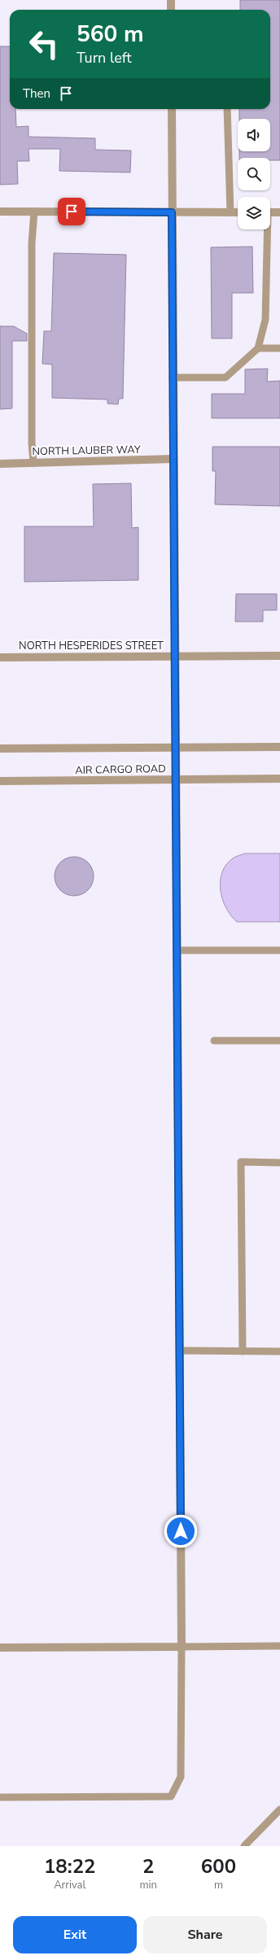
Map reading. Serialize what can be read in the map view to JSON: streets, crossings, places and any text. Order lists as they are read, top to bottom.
{
  "streets": {
    "street": ["NORTH LAUBER WAY", "NORTH HESPERIDES STREET", "AIR CARGO ROAD"]
  },
  "page": {
    "turn": ["560 m", "Turn left"],
    "then": "Then",
    "eta": [
      "18:22",
      "Arrival",
      "2",
      "min",
      "600",
      "m"
    ],
    "buttons": ["Exit", "Share"]
  }
}
